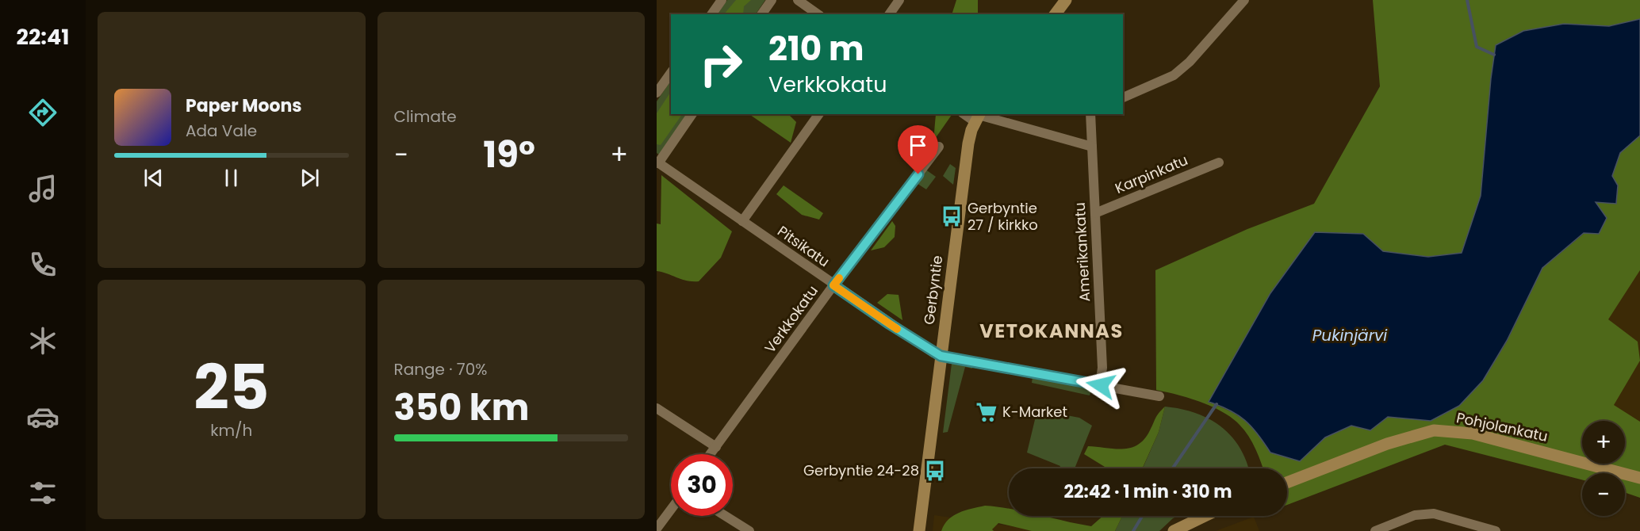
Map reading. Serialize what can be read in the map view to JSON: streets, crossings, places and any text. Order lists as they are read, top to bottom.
{
  "streets": {
    "main road": ["Gerbyntie", "Pohjolankatu"],
    "street": [
      "Karpinkatu",
      "Pitsikatu",
      "Amerikankatu",
      "Verkkokatu"
    ]
  },
  "crossings": [
    ["Karpinkatu", "Amerikankatu"],
    ["Pitsikatu", "Amerikankatu"],
    ["Pitsikatu", "Gerbyntie"],
    ["Pitsikatu", "Verkkokatu"]
  ],
  "districts": ["VETOKANNAS"],
  "water": ["Pukinjärvi"],
  "places": {
    "bus stop": ["Gerbyntie 27 / kirkko", "Gerbyntie 24-28"],
    "supermarket": ["K-Market"]
  },
  "page": {
    "tabs": "22:41",
    "tile": [
      "Climate",
      ["25", "km/h"],
      ["Range · 70%", "350 km"]
    ],
    "turn": ["210 m", "Verkkokatu"],
    "song": ["Paper Moons", "Ada Vale"],
    "heat": ["−", "19°", "+"],
    "map_buttons": ["+", "−"],
    "limit": "30",
    "trip": "22:42 · 1 min · 310 m"
  }
}
